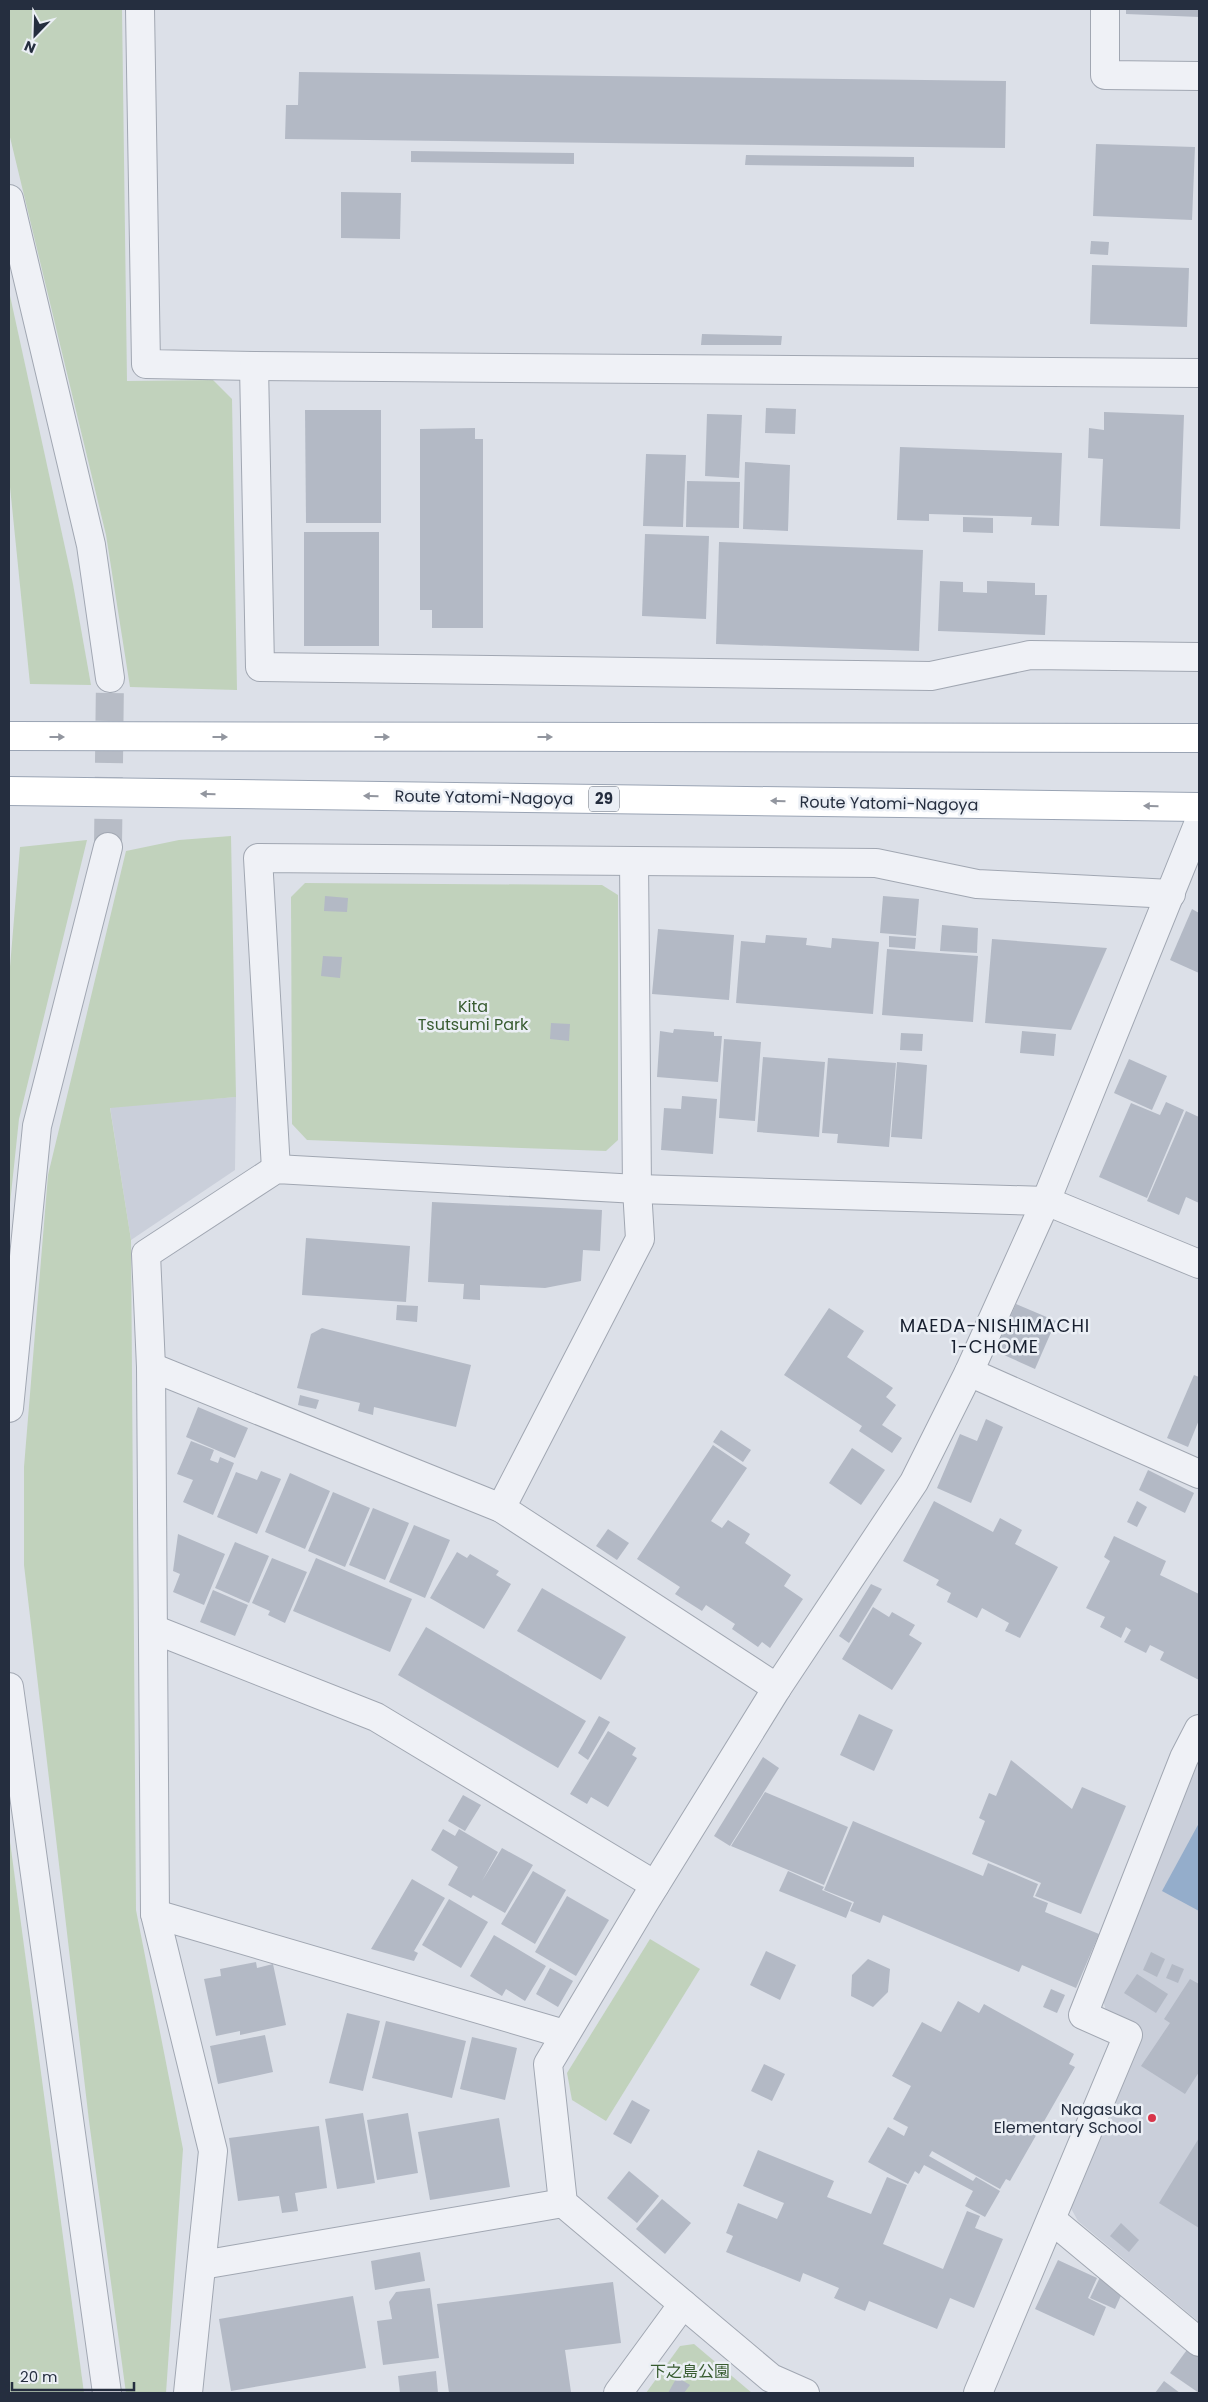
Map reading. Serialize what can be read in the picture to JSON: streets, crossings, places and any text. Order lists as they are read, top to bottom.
{
  "streets": {
    "main road": ["Route Yatomi-Nagoya", "29"]
  },
  "districts": ["MAEDA-NISHIMACHI 1-CHOME"],
  "parks": ["Kita Tsutsumi Park", "下之島公園"],
  "places": ["Nagasuka Elementary School"],
  "scale_bar": "20 m",
  "north": "bottom left"
}
